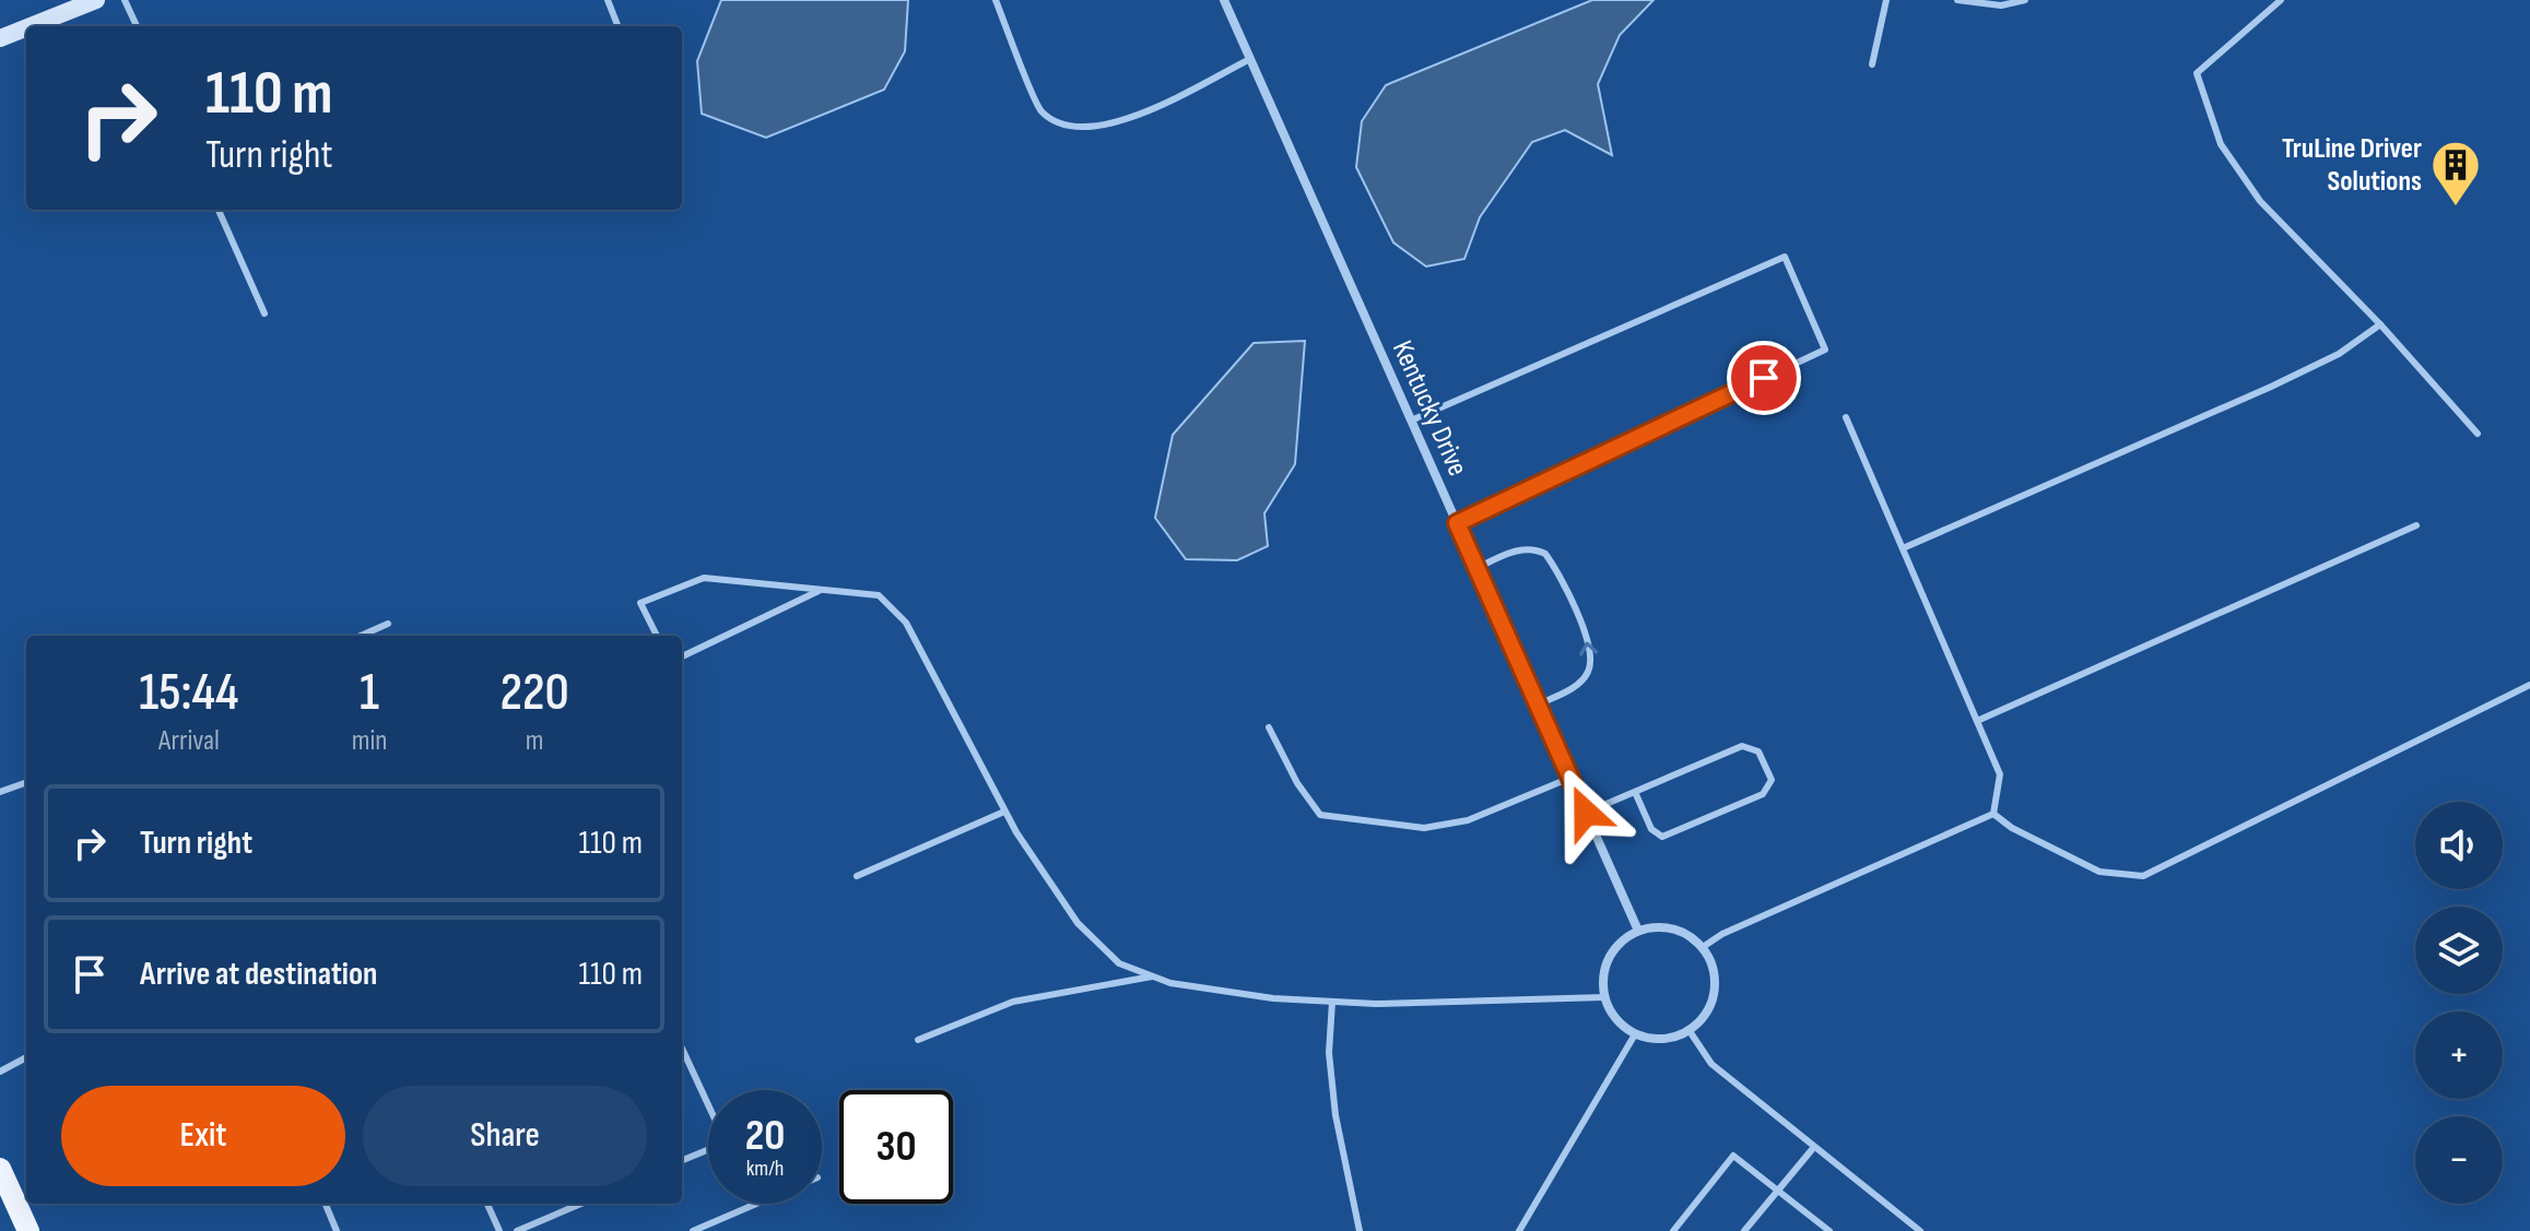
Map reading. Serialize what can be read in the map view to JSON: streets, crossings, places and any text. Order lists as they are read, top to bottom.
{
  "streets": {
    "street": ["Kentucky Drive"]
  },
  "places": {
    "building": ["TruLine Driver Solutions"]
  },
  "page": {
    "turn": ["110 m", "Turn right"],
    "eta": [
      "15:44",
      "Arrival",
      "1",
      "min",
      "220",
      "m"
    ],
    "list": [
      {
        "name": "Turn right",
        "value": "110 m"
      },
      {
        "name": "Arrive at destination",
        "value": "110 m"
      }
    ],
    "map_buttons": ["+", "−"],
    "buttons": ["Exit", "Share"],
    "speed": "20 km/h",
    "limit": "30"
  }
}
